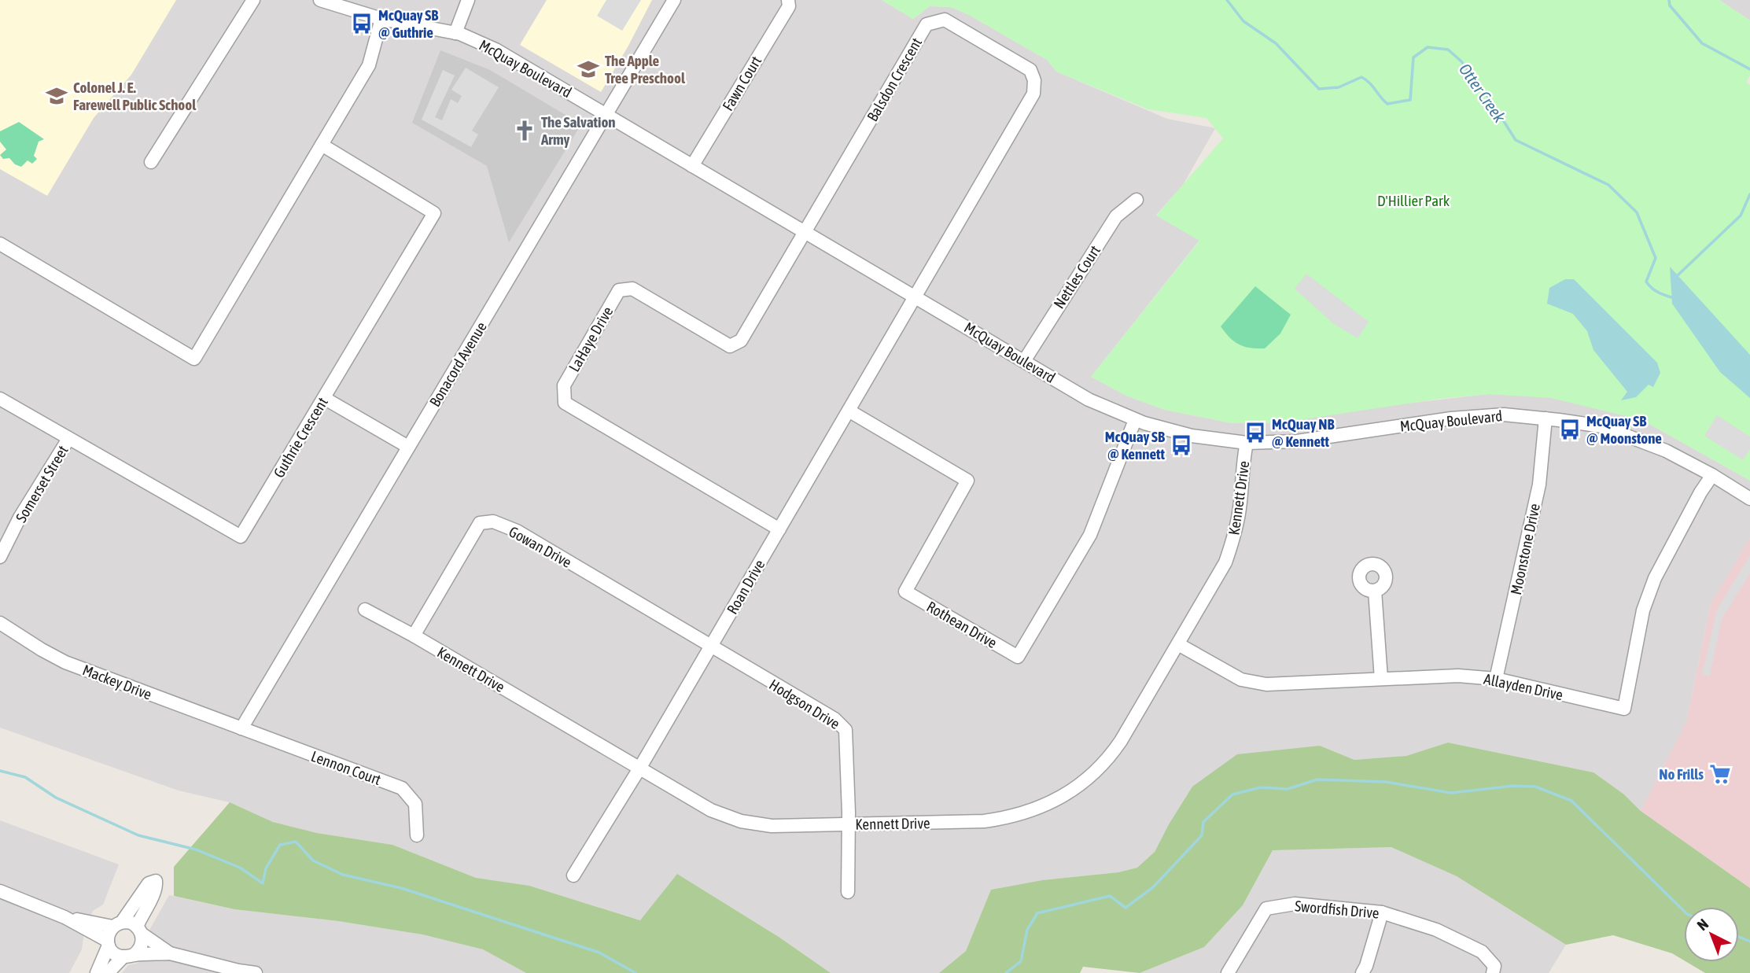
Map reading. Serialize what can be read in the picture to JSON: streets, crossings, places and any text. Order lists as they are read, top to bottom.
{
  "streets": {
    "street": [
      "McQuay Boulevard",
      "Balsdon Crescent",
      "Fawn Court",
      "Nettles Court",
      "LaHaye Drive",
      "Bonacord Avenue",
      "Guthrie Crescent",
      "Somerset Street",
      "Kennett Drive",
      "Gowan Drive",
      "Moonstone Drive",
      "Roan Drive",
      "Rothean Drive",
      "Mackey Drive",
      "Allayden Drive",
      "Hodgson Drive",
      "Lennon Court",
      "Swordfish Drive"
    ]
  },
  "crossings": [
    ["McQuay Boulevard", "Balsdon Crescent"],
    ["McQuay Boulevard", "Fawn Court"],
    ["McQuay Boulevard", "Nettles Court"],
    ["McQuay Boulevard", "LaHaye Drive"],
    ["McQuay Boulevard", "Bonacord Avenue"],
    ["McQuay Boulevard", "Kennett Drive"],
    ["McQuay Boulevard", "Moonstone Drive"],
    ["McQuay Boulevard", "Roan Drive"],
    ["McQuay Boulevard", "Rothean Drive"],
    ["McQuay Boulevard", "Allayden Drive"],
    ["Balsdon Crescent", "LaHaye Drive"],
    ["Balsdon Crescent", "Roan Drive"],
    ["LaHaye Drive", "Roan Drive"],
    ["Bonacord Avenue", "Mackey Drive"],
    ["Bonacord Avenue", "Lennon Court"],
    ["Guthrie Crescent", "Somerset Street"],
    ["Kennett Drive", "Gowan Drive"],
    ["Kennett Drive", "Roan Drive"],
    ["Kennett Drive", "Allayden Drive"],
    ["Kennett Drive", "Hodgson Drive"],
    ["Gowan Drive", "Roan Drive"],
    ["Gowan Drive", "Hodgson Drive"],
    ["Moonstone Drive", "Allayden Drive"],
    ["Roan Drive", "Rothean Drive"],
    ["Roan Drive", "Hodgson Drive"],
    ["Mackey Drive", "Lennon Court"]
  ],
  "water": ["Otter Creek"],
  "parks": ["D'Hillier Park"],
  "places": {
    "bus stop": [
      "McQuay SB @ Guthrie",
      "McQuay SB @ Moonstone",
      "McQuay NB @ Kennett",
      "McQuay SB @ Kennett"
    ],
    "school or university": ["The Apple Tree Preschool", "Colonel J. E. Farewell Public School"],
    "church": ["The Salvation Army"],
    "supermarket": ["No Frills"]
  },
  "north": "top left"
}
